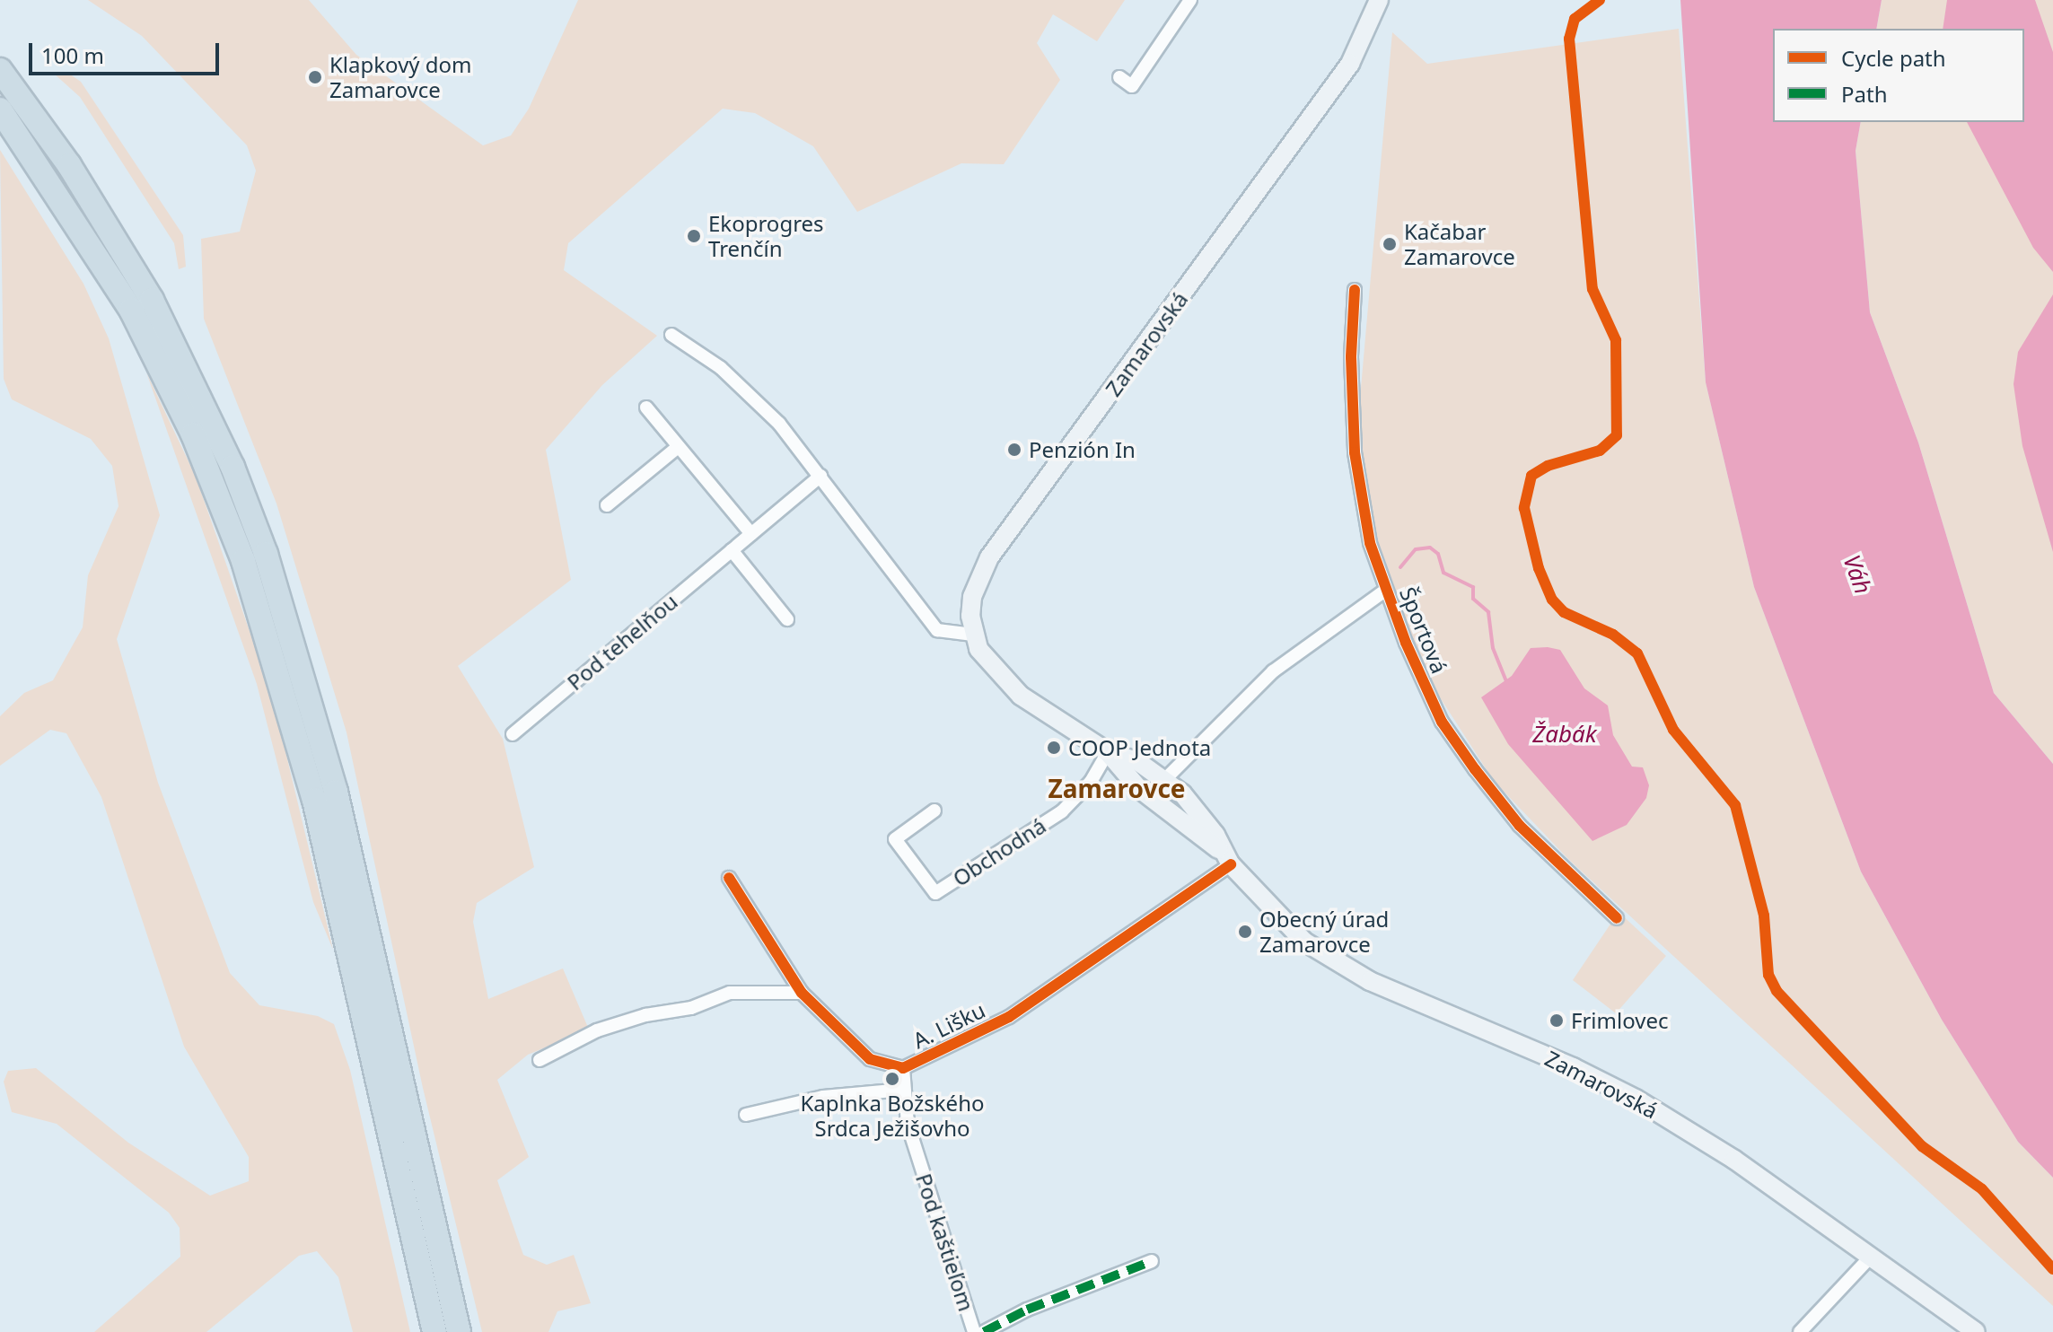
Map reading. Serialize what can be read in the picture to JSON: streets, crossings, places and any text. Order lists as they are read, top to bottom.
{
  "streets": {
    "main road": ["Zamarovská"],
    "street": [
      "Športová",
      "Pod tehelňou",
      "Obchodná",
      "A. Lišku",
      "Pod kaštieľom"
    ]
  },
  "crossings": [
    ["Zamarovská", "Športová"],
    ["Zamarovská", "Obchodná"],
    ["Zamarovská", "A. Lišku"],
    ["A. Lišku", "Pod kaštieľom"]
  ],
  "districts": ["Zamarovce"],
  "water": ["Váh", "Žabák"],
  "places": [
    "Klapkový dom Zamarovce",
    "Ekoprogres Trenčín",
    "Kačabar Zamarovce",
    "Penzión In",
    "COOP Jednota",
    "Obecný úrad Zamarovce",
    "Frimlovec",
    "Kaplnka Božského Srdca Ježišovho"
  ],
  "legend": ["Cycle path", "Path"],
  "scale_bar": "100 m"
}
